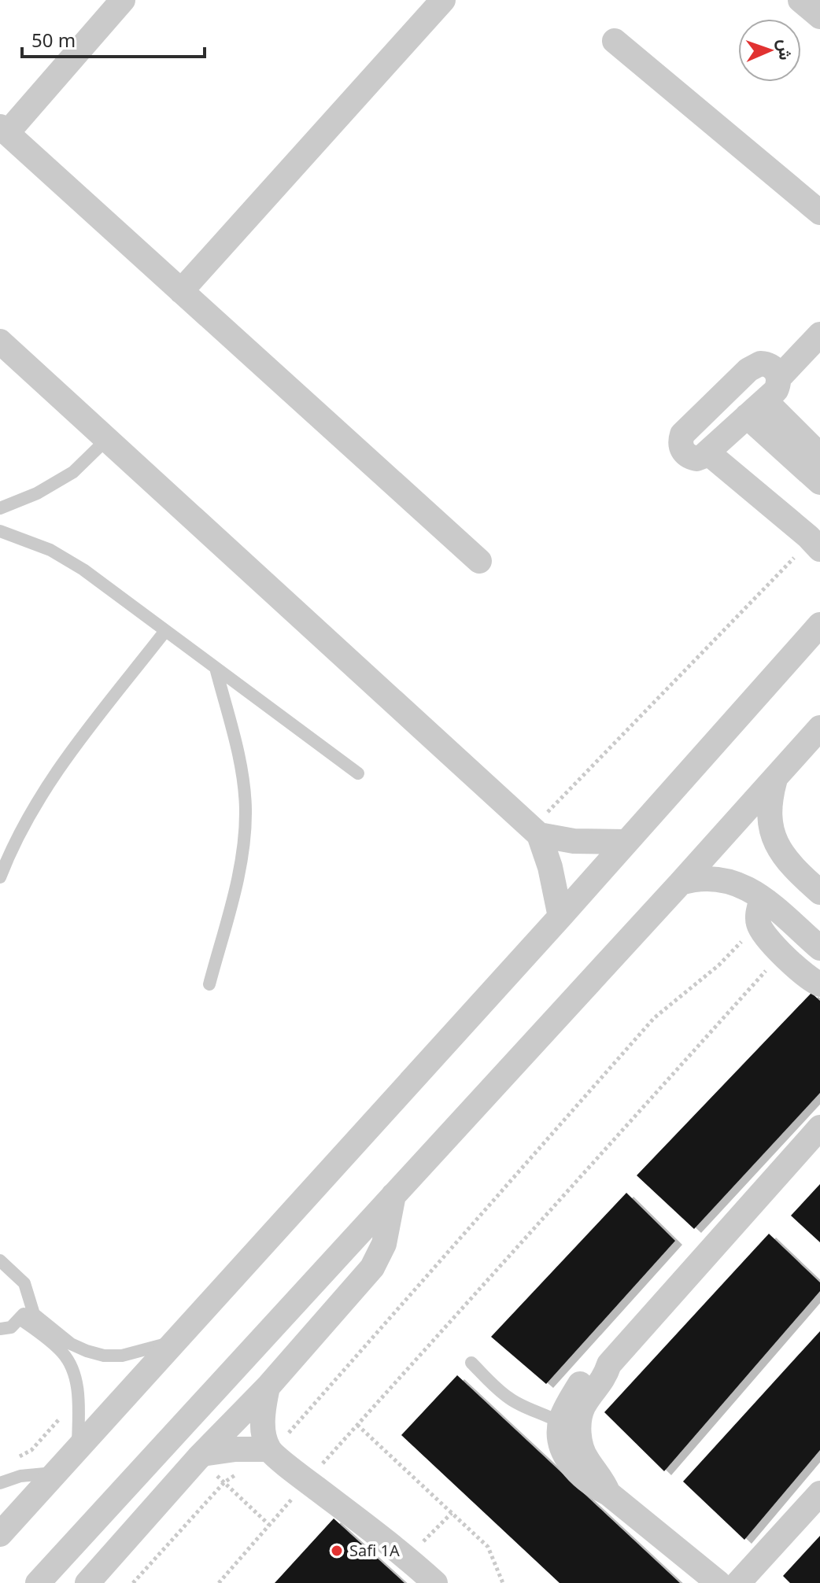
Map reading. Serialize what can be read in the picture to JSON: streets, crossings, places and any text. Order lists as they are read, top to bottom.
{
  "places": ["Safi 1A"],
  "scale_bar": "50 m",
  "north": "right"
}
